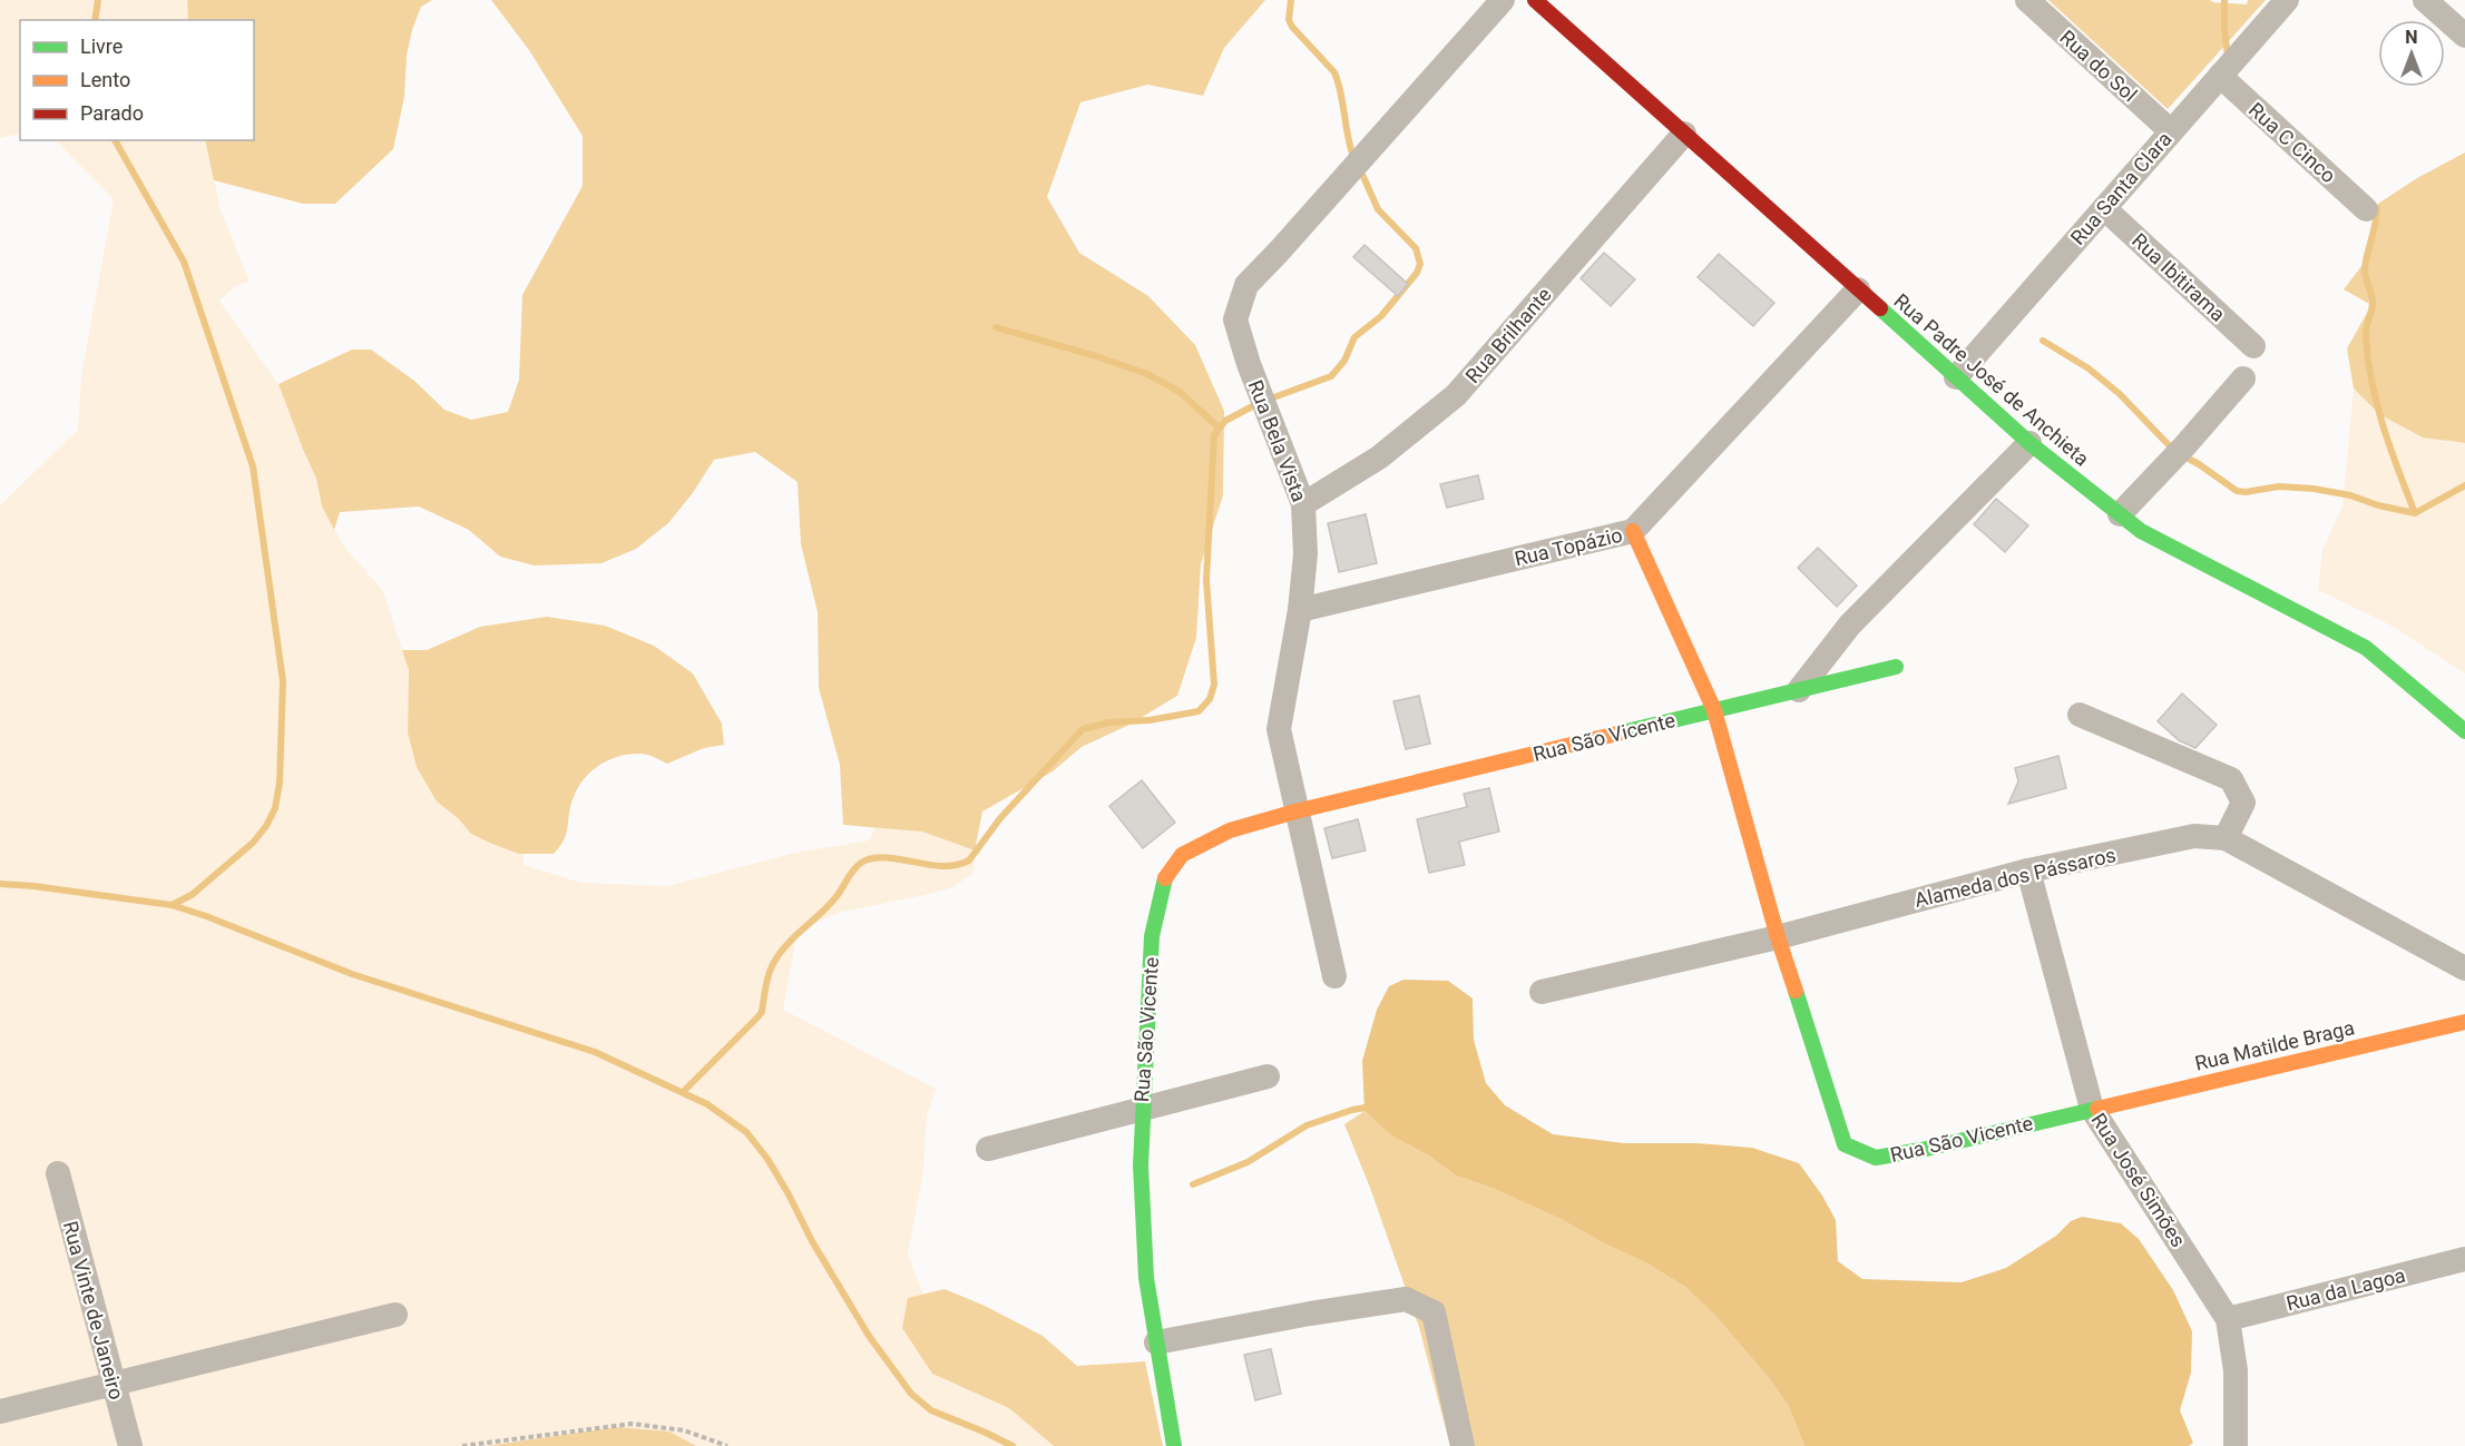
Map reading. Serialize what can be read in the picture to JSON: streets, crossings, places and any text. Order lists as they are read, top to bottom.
{
  "streets": {
    "street": [
      "Rua do Sol",
      "Rua C Cinco",
      "Rua Santa Clara",
      "Rua Ibitirama",
      "Rua Brilhante",
      "Rua Padre José de Anchieta",
      "Rua Bela Vista",
      "Rua Topázio",
      "Rua São Vicente",
      "Alameda dos Pássaros",
      "Rua Matilde Braga",
      "Rua José Simões",
      "Rua da Lagoa",
      "Rua Vinte de Janeiro"
    ]
  },
  "crossings": [
    ["Rua do Sol", "Rua Santa Clara"],
    ["Rua C Cinco", "Rua Santa Clara"],
    ["Rua Santa Clara", "Rua Ibitirama"],
    ["Rua Santa Clara", "Rua Padre José de Anchieta"],
    ["Rua Brilhante", "Rua Padre José de Anchieta"],
    ["Rua Brilhante", "Rua Bela Vista"],
    ["Rua Padre José de Anchieta", "Rua Topázio"],
    ["Rua Bela Vista", "Rua Topázio"],
    ["Rua Bela Vista", "Rua São Vicente"],
    ["Rua Topázio", "Rua São Vicente"],
    ["Rua São Vicente", "Alameda dos Pássaros"],
    ["Rua São Vicente", "Rua Matilde Braga"],
    ["Rua São Vicente", "Rua José Simões"],
    ["Alameda dos Pássaros", "Rua José Simões"],
    ["Rua Matilde Braga", "Rua José Simões"],
    ["Rua José Simões", "Rua da Lagoa"]
  ],
  "legend": ["Livre", "Lento", "Parado"],
  "north": "top"
}
